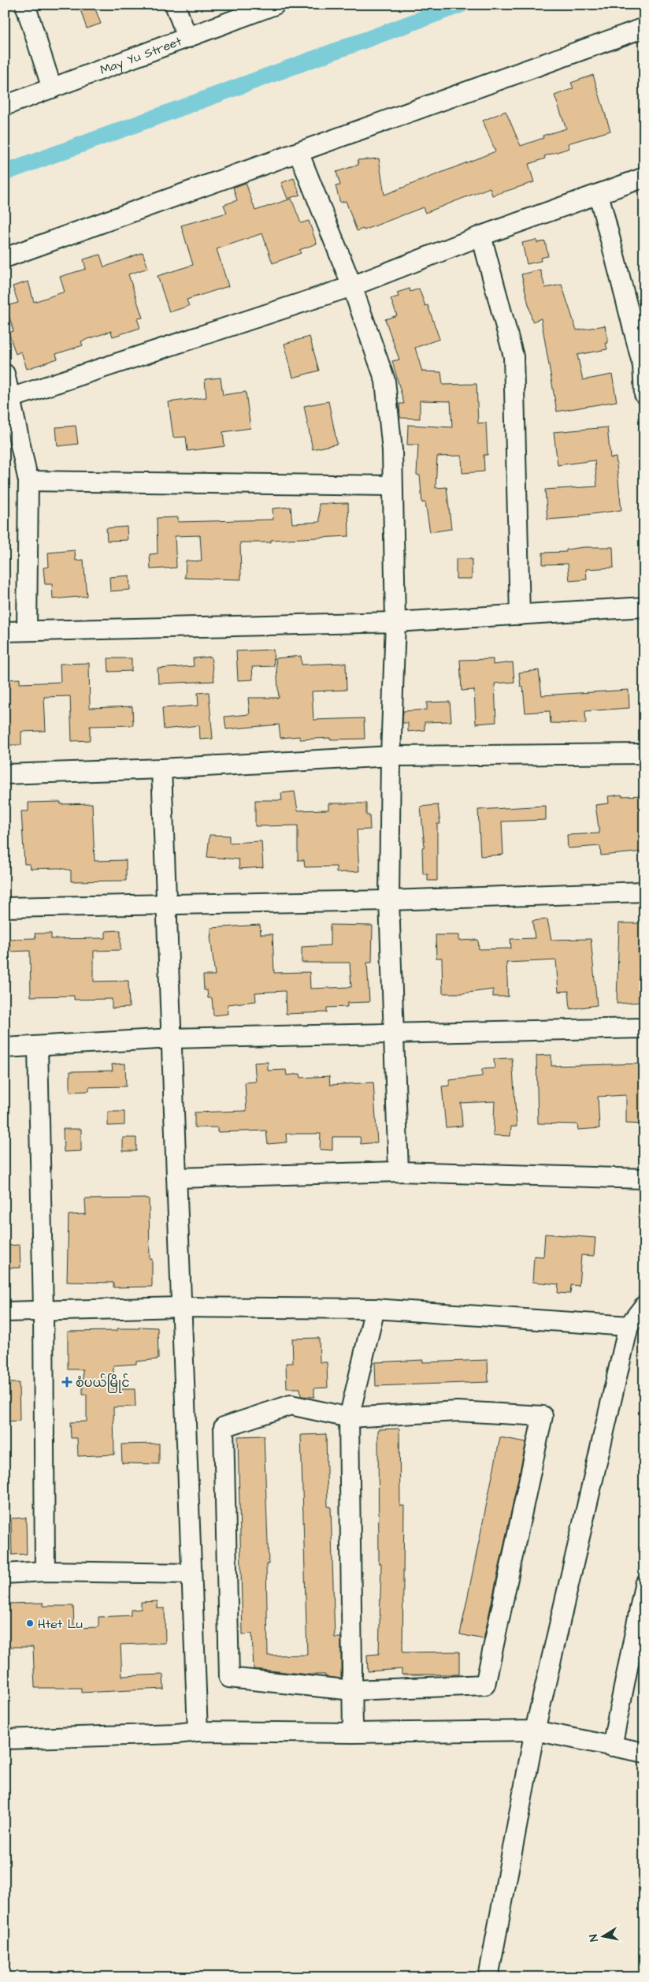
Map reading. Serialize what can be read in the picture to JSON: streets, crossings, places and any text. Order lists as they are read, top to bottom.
{
  "streets": {
    "street": ["May Yu Street"]
  },
  "places": {
    "health": ["စံပယ်မြိုင်"],
    "other": ["Htet Lu"]
  },
  "north": "left"
}
